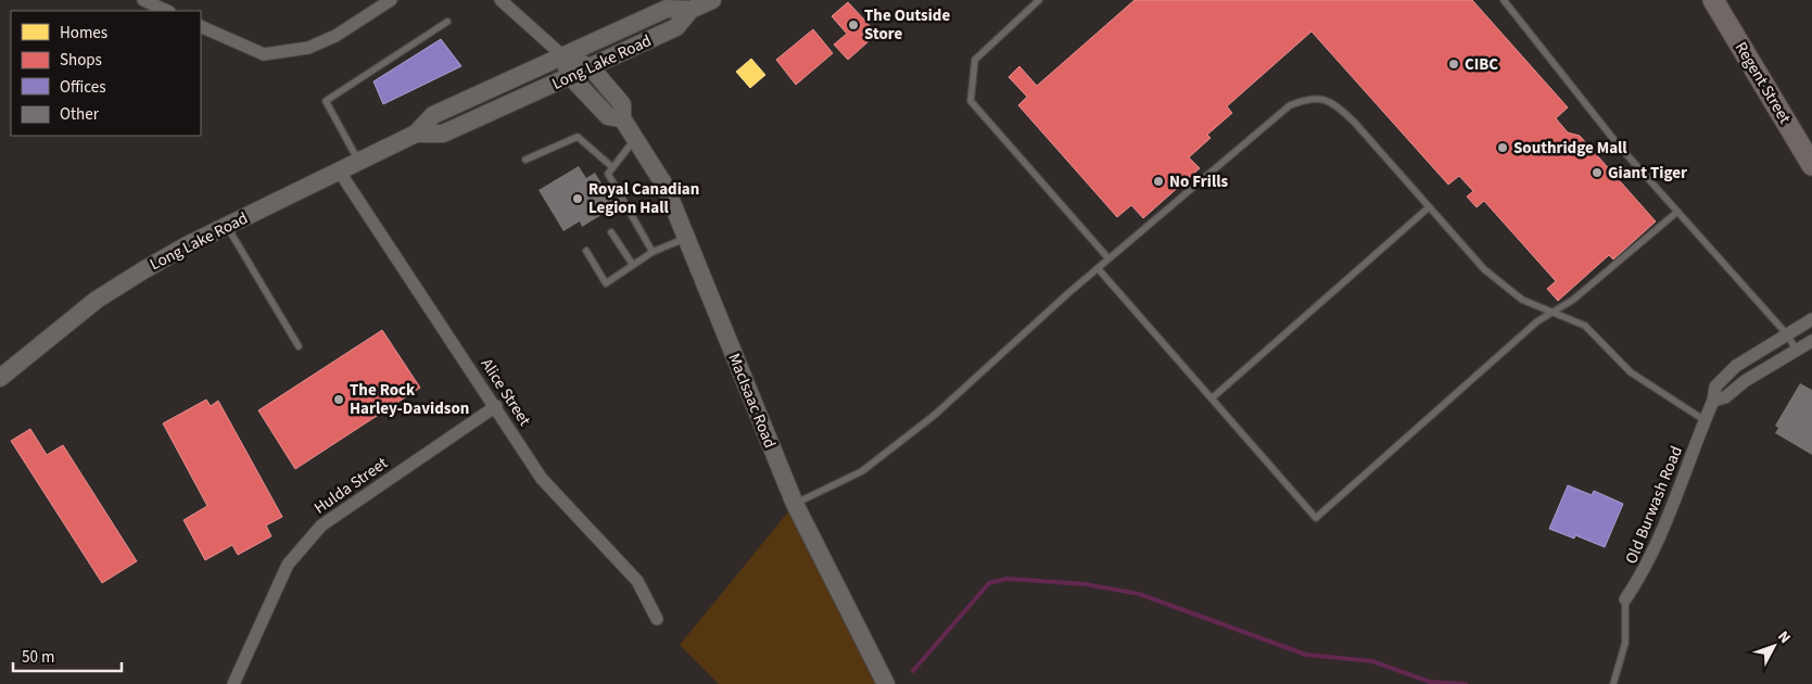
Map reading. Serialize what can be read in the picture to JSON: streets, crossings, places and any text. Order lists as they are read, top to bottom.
{
  "streets": {
    "main road": ["Long Lake Road", "Regent Street", "MacIsaac Road"],
    "street": ["Alice Street", "Hulda Street", "Old Burwash Road"]
  },
  "crossings": [
    ["Long Lake Road", "Alice Street"],
    ["Long Lake Road", "MacIsaac Road"],
    ["Alice Street", "Hulda Street"]
  ],
  "places": [
    "The Outside Store",
    "CIBC",
    "Southridge Mall",
    "Giant Tiger",
    "No Frills",
    "Royal Canadian Legion Hall",
    "The Rock Harley-Davidson"
  ],
  "legend": [
    "Homes",
    "Shops",
    "Offices",
    "Other"
  ],
  "scale_bar": "50 m",
  "north": "top right"
}
